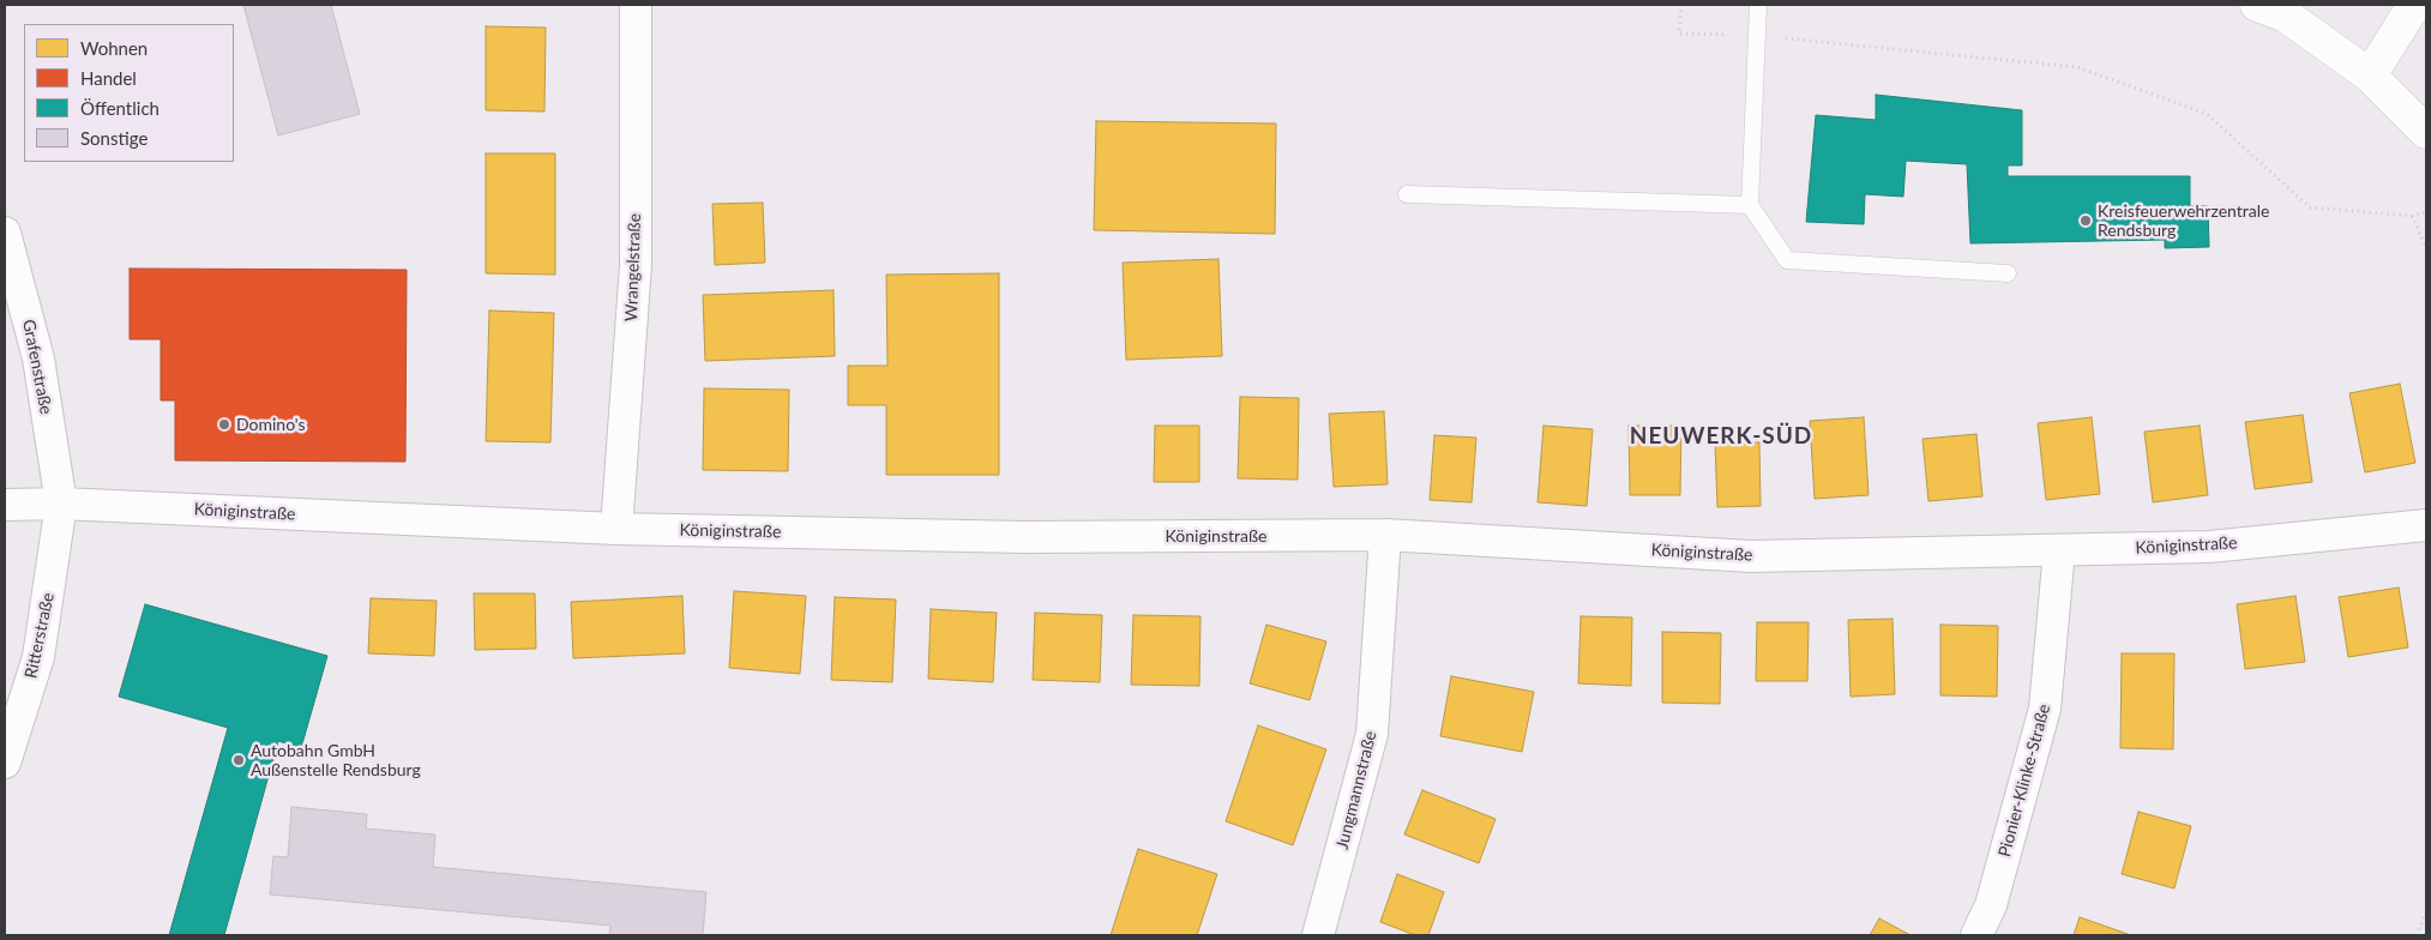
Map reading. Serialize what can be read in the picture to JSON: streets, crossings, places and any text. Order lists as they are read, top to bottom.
{
  "streets": {
    "street": [
      "Wrangelstraße",
      "Grafenstraße",
      "Königinstraße",
      "Ritterstraße",
      "Pionier-Klinke-Straße",
      "Jungmannstraße"
    ]
  },
  "crossings": [
    ["Wrangelstraße", "Königinstraße"],
    ["Grafenstraße", "Königinstraße"],
    ["Grafenstraße", "Ritterstraße"],
    ["Königinstraße", "Ritterstraße"],
    ["Königinstraße", "Pionier-Klinke-Straße"],
    ["Königinstraße", "Jungmannstraße"]
  ],
  "districts": ["NEUWERK-SÜD"],
  "places": ["Kreisfeuerwehrzentrale Rendsburg", "Domino's", "Autobahn GmbH Außenstelle Rendsburg"],
  "legend": [
    "Wohnen",
    "Handel",
    "Öffentlich",
    "Sonstige"
  ]
}
